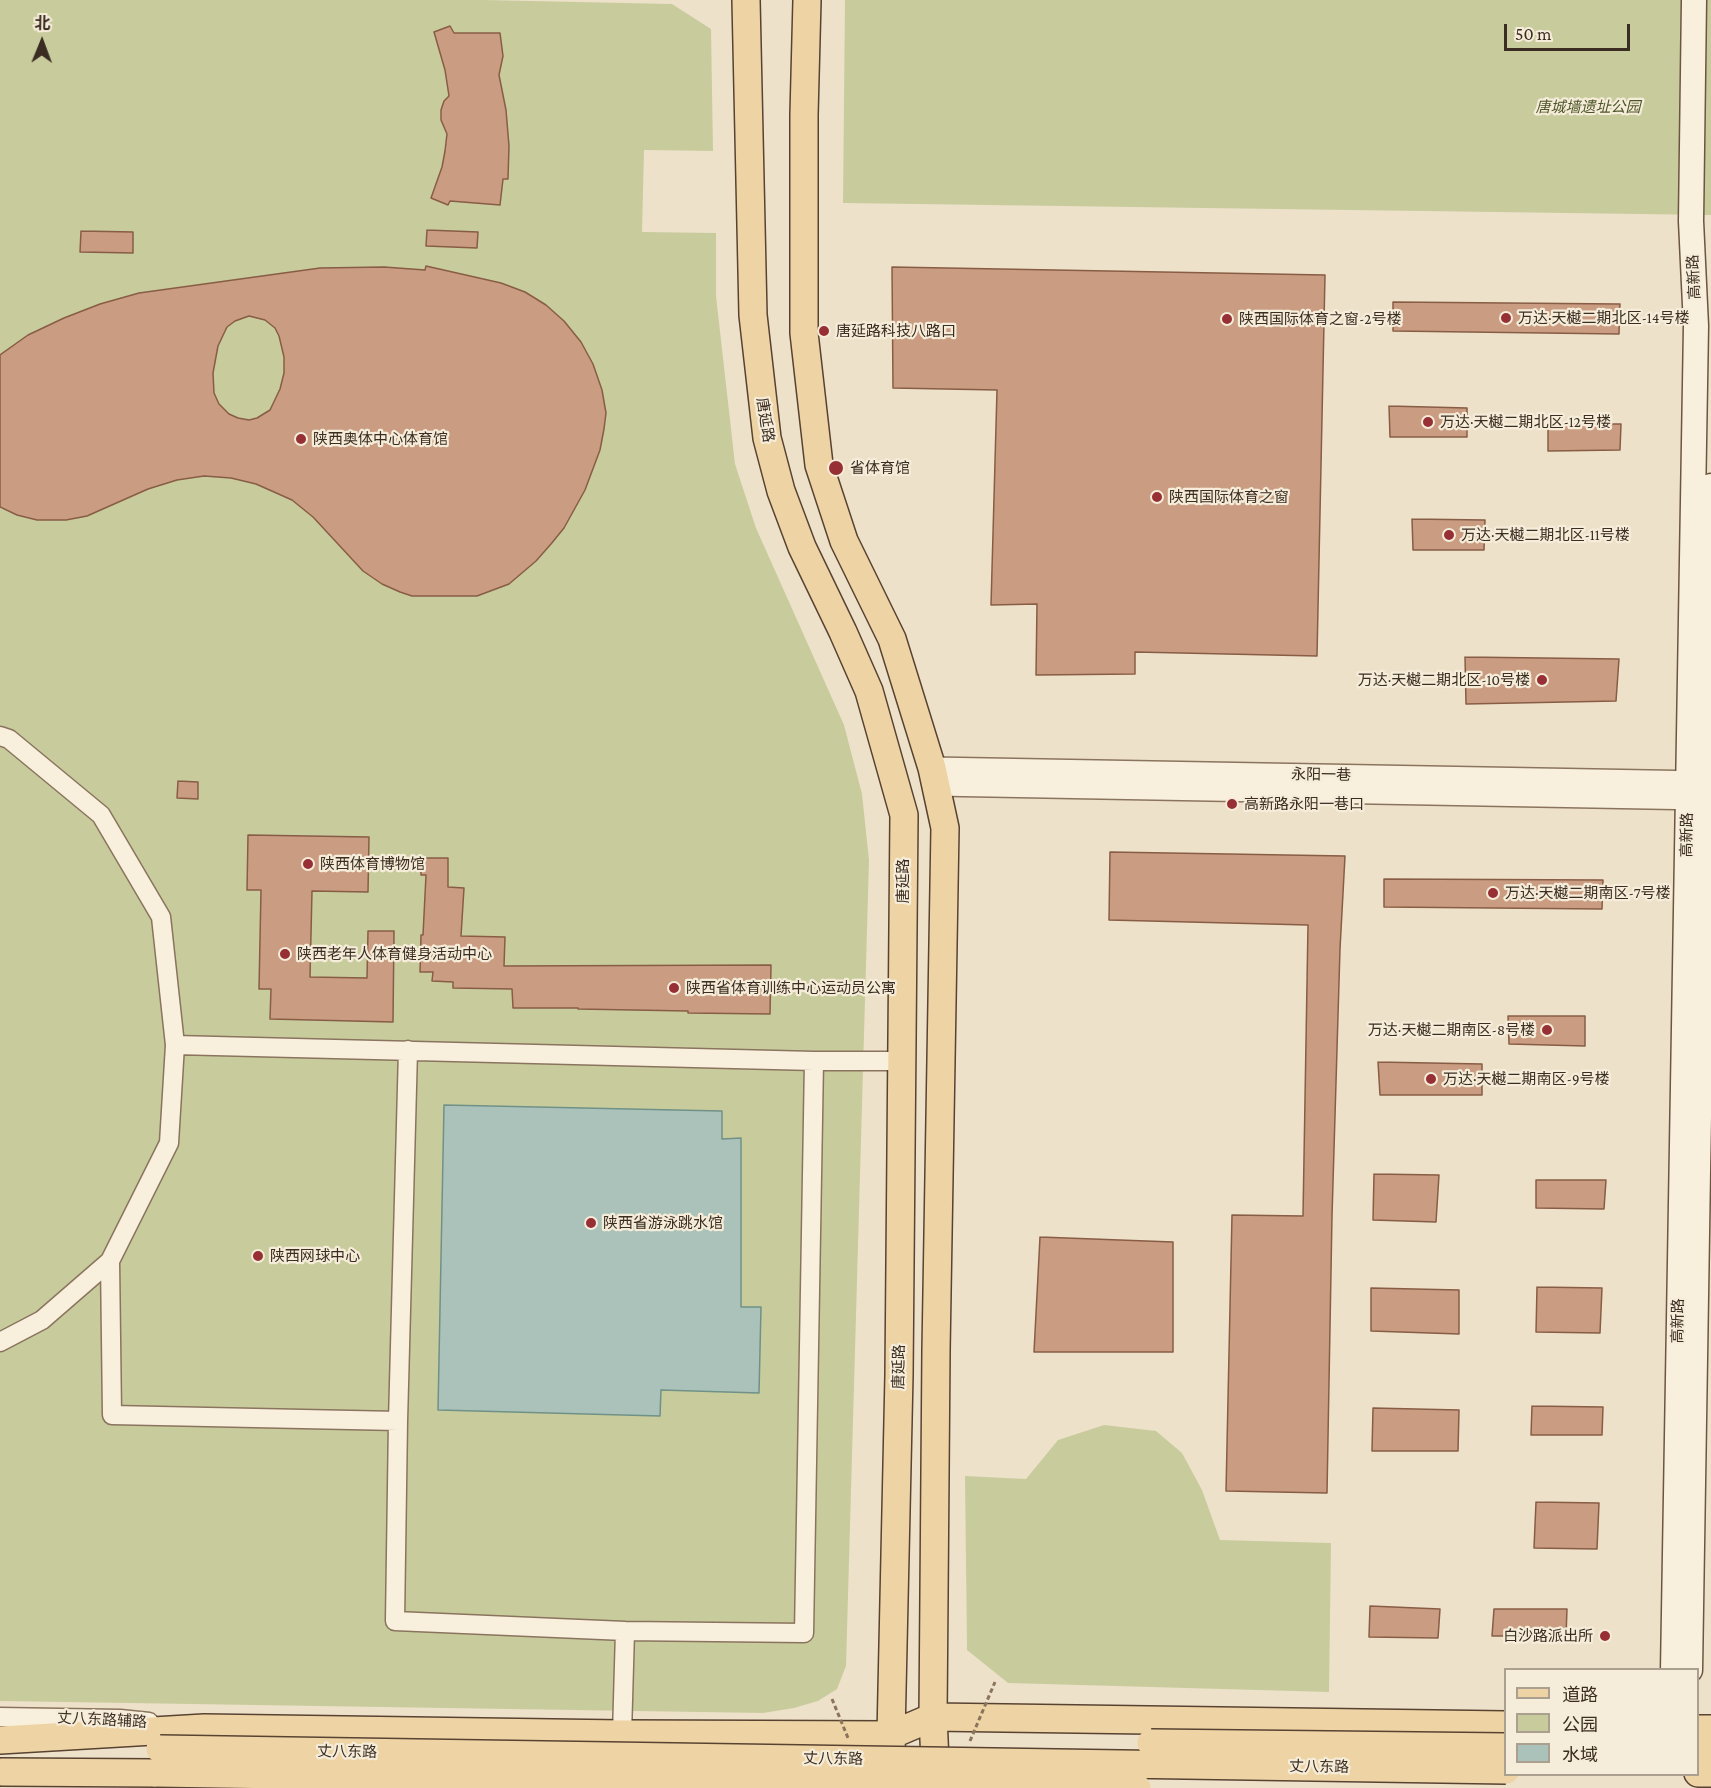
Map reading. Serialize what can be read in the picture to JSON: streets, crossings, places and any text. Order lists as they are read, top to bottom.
{
  "streets": {
    "main road": ["高新路", "唐延路", "丈八东路"],
    "street": ["永阳一巷"]
  },
  "crossings": [
    ["高新路", "永阳一巷"],
    ["唐延路", "丈八东路"]
  ],
  "parks": ["唐城墙遗址公园"],
  "places": [
    "万达·天樾二期北区-14号楼",
    "陕西国际体育之窗-2号楼",
    "唐延路科技八路口",
    "万达·天樾二期北区-12号楼",
    "陕西奥体中心体育馆",
    "省体育馆",
    "陕西国际体育之窗",
    "万达·天樾二期北区-11号楼",
    "万达·天樾二期北区-10号楼",
    "高新路永阳一巷口",
    "陕西体育博物馆",
    "万达·天樾二期南区-7号楼",
    "陕西老年人体育健身活动中心",
    "陕西省体育训练中心运动员公寓",
    "万达·天樾二期南区-8号楼",
    "万达·天樾二期南区-9号楼",
    "陕西省游泳跳水馆",
    "陕西网球中心",
    "白沙路派出所"
  ],
  "legend": ["道路", "公园", "水域"],
  "scale_bar": "50 m",
  "north": "top"
}
